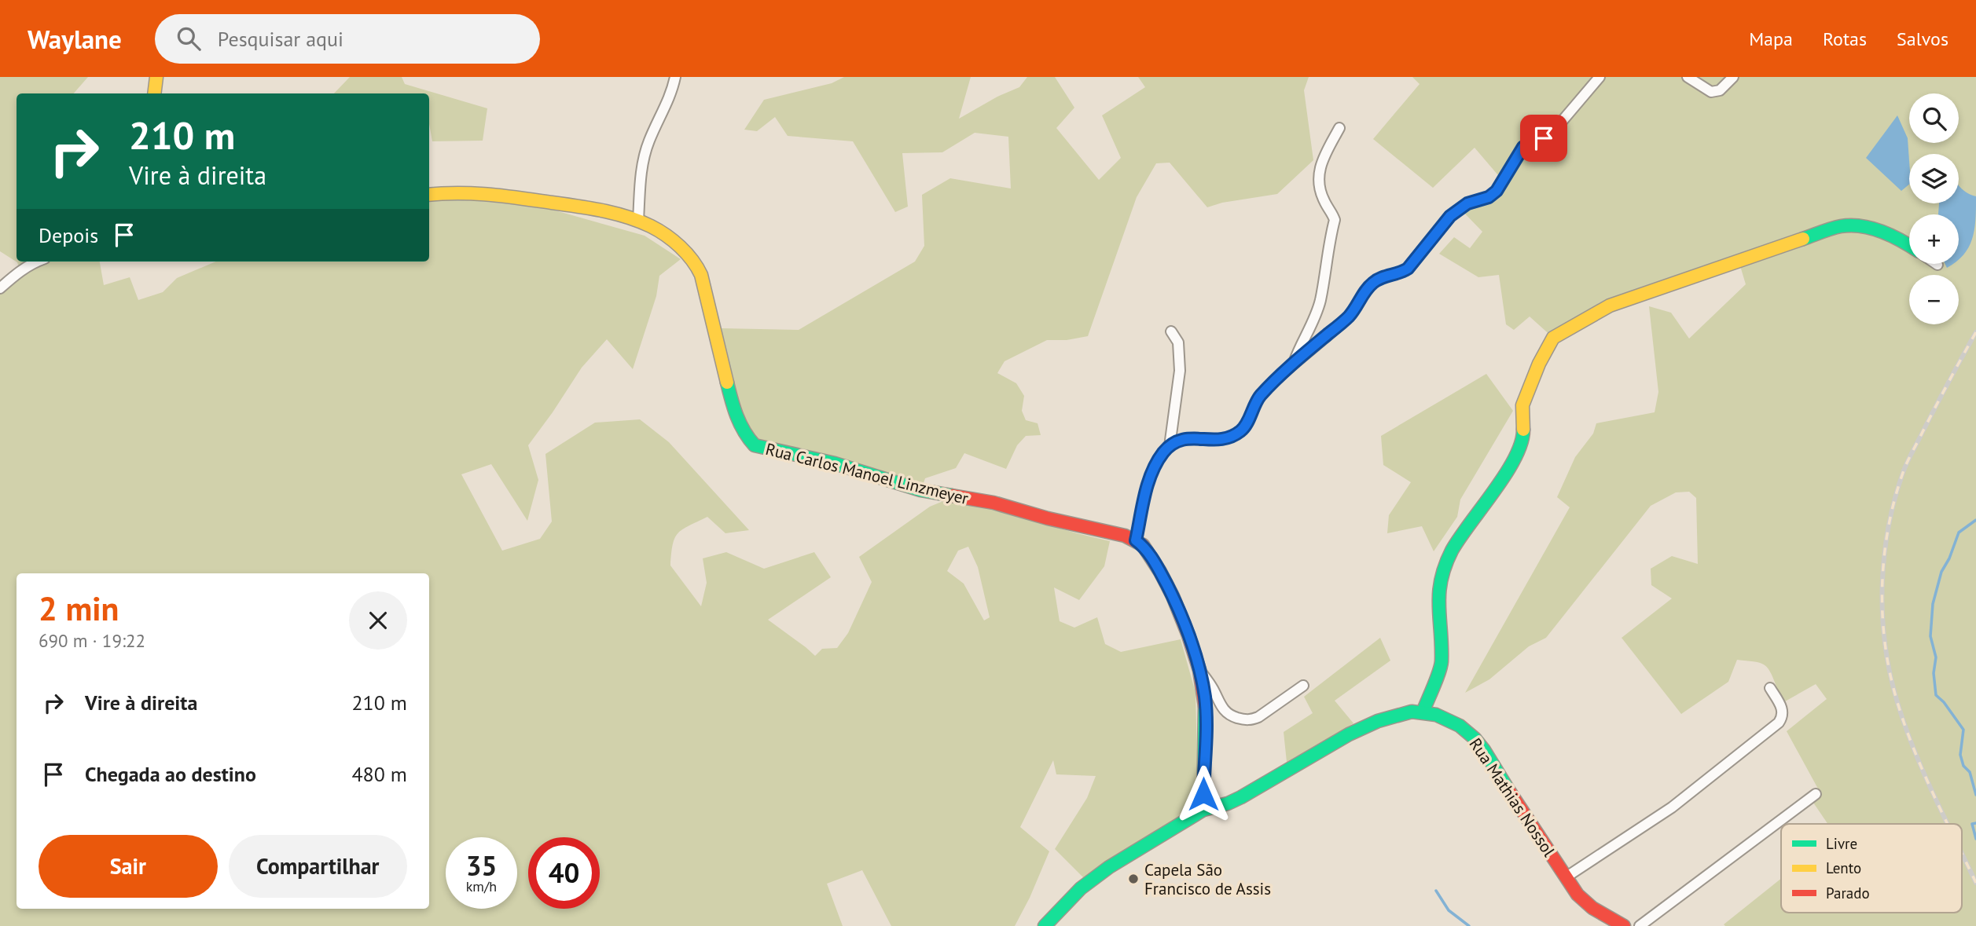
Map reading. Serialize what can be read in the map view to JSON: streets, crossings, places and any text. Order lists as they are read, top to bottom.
{
  "streets": {
    "street": ["Rua Carlos Manoel Linzmeyer", "Rua Mathias Nossol"]
  },
  "places": ["Capela São Francisco de Assis"],
  "legend": ["Livre", "Lento", "Parado"],
  "page": {
    "header": "Waylane",
    "search": "Pesquisar aqui",
    "nav": ["Mapa", "Rotas", "Salvos"],
    "map_buttons": ["+", "−"],
    "turn": ["210 m", "Vire à direita"],
    "then": "Depois",
    "heading": ["2 min", "690 m · 19:22"],
    "list": [
      {
        "name": "Vire à direita",
        "value": "210 m"
      },
      {
        "name": "Chegada ao destino",
        "value": "480 m"
      }
    ],
    "buttons": ["Sair", "Compartilhar"],
    "speed": "35 km/h",
    "limit": "40"
  }
}
